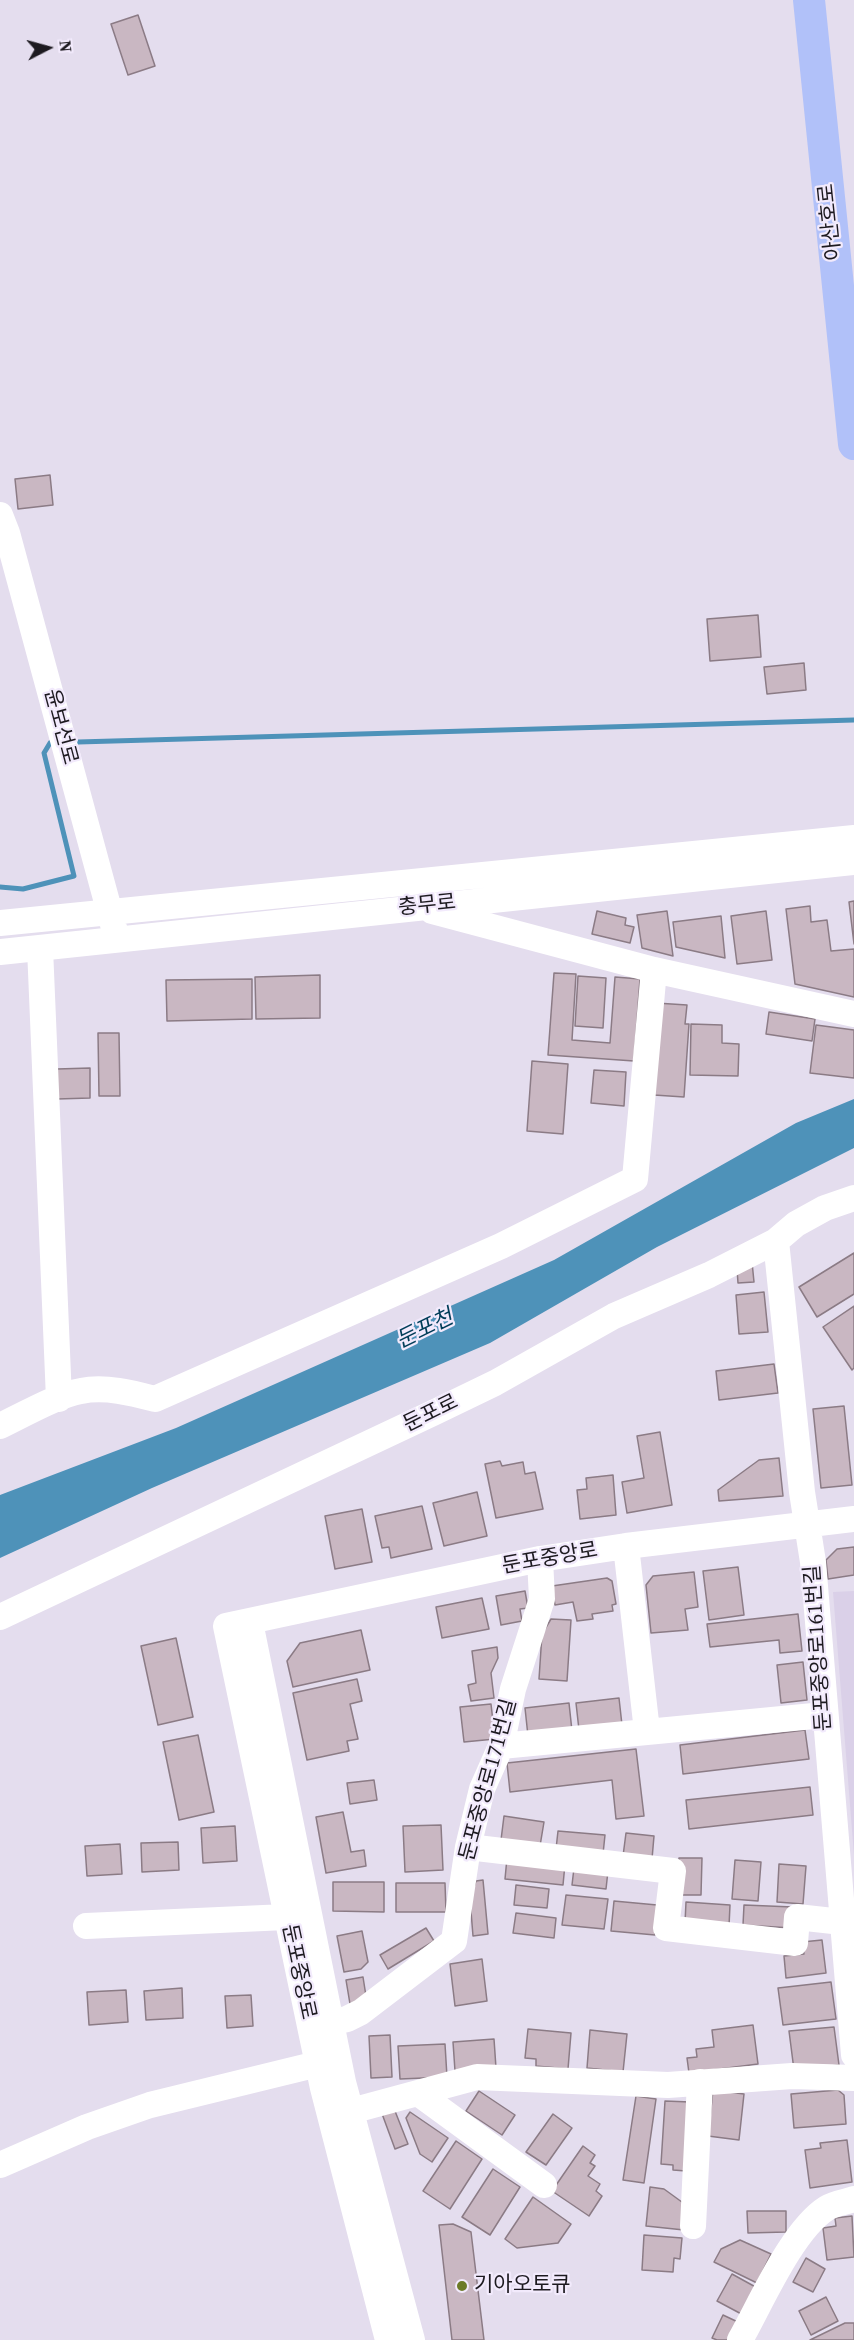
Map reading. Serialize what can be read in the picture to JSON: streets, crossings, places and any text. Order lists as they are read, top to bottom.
{
  "streets": {
    "main road": ["아산호로"],
    "street": [
      "윤보선로",
      "충무로",
      "둔포로",
      "둔포중앙로",
      "둔포중앙로161번길",
      "둔포중앙로171번길"
    ]
  },
  "crossings": [
    ["윤보선로", "충무로"],
    ["둔포로", "둔포중앙로161번길"],
    ["둔포중앙로", "둔포중앙로161번길"],
    ["둔포중앙로", "둔포중앙로171번길"]
  ],
  "water": ["둔포천"],
  "places": ["기아오토큐"],
  "north": "right"
}
